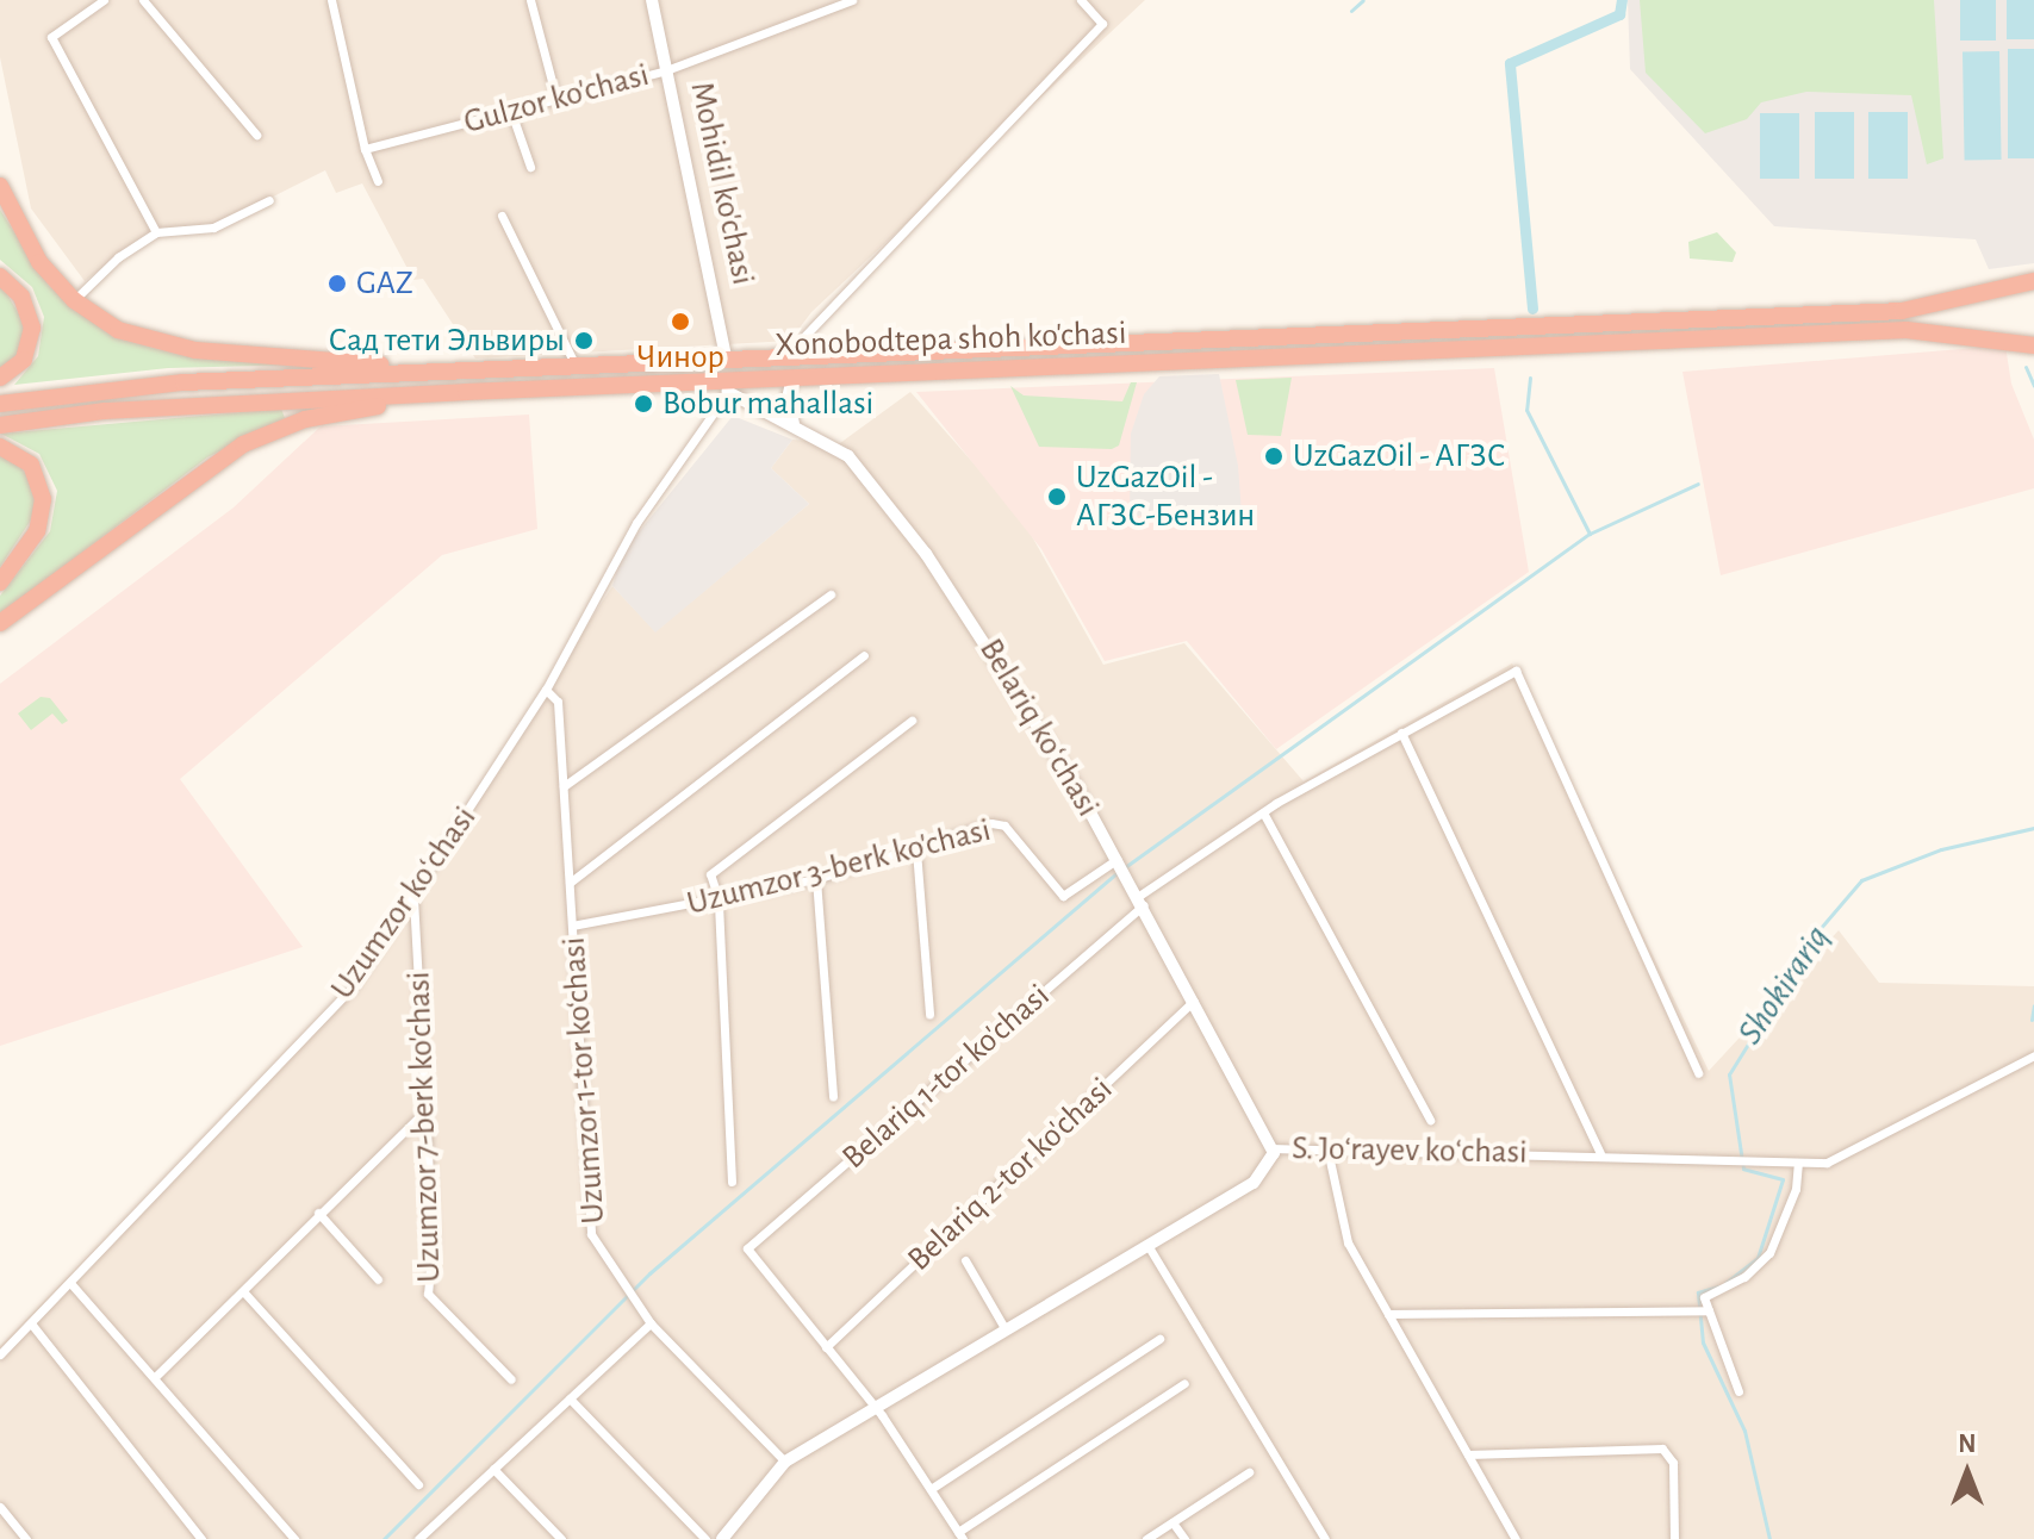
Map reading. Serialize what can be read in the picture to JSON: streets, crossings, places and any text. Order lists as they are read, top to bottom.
{
  "streets": {
    "highway": ["Mohidil ko'chasi", "Xonobodtepa shoh ko'chasi"],
    "street": [
      "Gulzor ko'chasi",
      "Belariq koʻchasi",
      "Uzumzor 3-berk ko'chasi",
      "Uzumzor koʻchasi",
      "Belariq 1-tor ko'chasi",
      "Uzumzor 1-tor ko‘chasi",
      "Uzumzor 7-berk ko'chasi",
      "S. Joʻrayev koʻchasi",
      "Belariq 2-tor ko'chasi"
    ]
  },
  "crossings": [
    ["Gulzor ko'chasi", "Mohidil ko'chasi"],
    ["Mohidil ko'chasi", "Xonobodtepa shoh ko'chasi"],
    ["Mohidil ko'chasi", "Belariq koʻchasi"],
    ["Mohidil ko'chasi", "Uzumzor koʻchasi"],
    ["Xonobodtepa shoh ko'chasi", "Belariq koʻchasi"],
    ["Xonobodtepa shoh ko'chasi", "Uzumzor koʻchasi"],
    ["Belariq koʻchasi", "Uzumzor 3-berk ko'chasi"],
    ["Belariq koʻchasi", "Uzumzor koʻchasi"],
    ["Belariq koʻchasi", "Belariq 1-tor ko'chasi"],
    ["Belariq koʻchasi", "S. Joʻrayev koʻchasi"],
    ["Belariq koʻchasi", "Belariq 2-tor ko'chasi"],
    ["Uzumzor 3-berk ko'chasi", "Uzumzor 1-tor ko‘chasi"],
    ["Uzumzor koʻchasi", "Uzumzor 1-tor ko‘chasi"],
    ["Uzumzor koʻchasi", "Uzumzor 7-berk ko'chasi"],
    ["Belariq 1-tor ko'chasi", "Belariq 2-tor ko'chasi"],
    ["Uzumzor 1-tor ko‘chasi", "S. Joʻrayev koʻchasi"]
  ],
  "water": ["Shokirariq"],
  "places": [
    "GAZ",
    "Чинор",
    "Сад тети Эльвиры",
    "Bobur mahallasi",
    "UzGazOil - АГЗС",
    "UzGazOil - АГЗС-Бензин"
  ],
  "north": "top"
}
